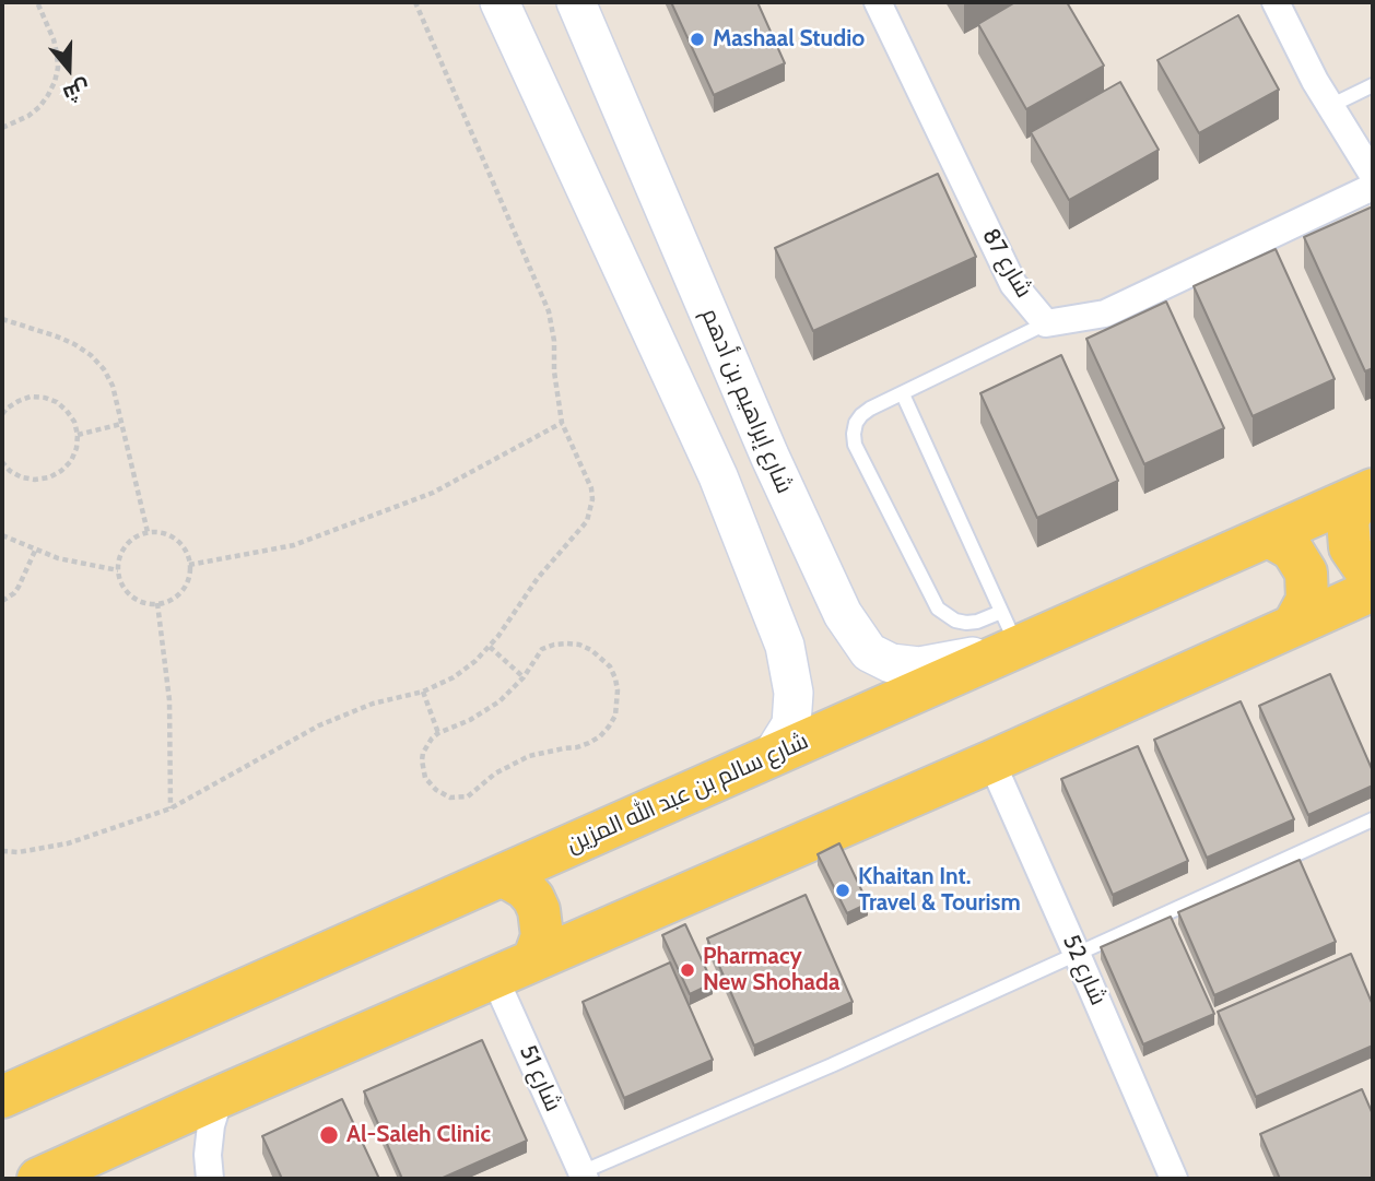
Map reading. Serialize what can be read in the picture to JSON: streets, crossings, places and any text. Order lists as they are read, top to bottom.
{
  "streets": {
    "main road": ["شارع سالم بن عبد الله المزين"],
    "street": [
      "شارع 87",
      "شارع إبراهيم بن أدهم",
      "شارع 52",
      "51 شارع"
    ]
  },
  "crossings": [
    ["شارع إبراهيم بن أدهم", "شارع سالم بن عبد الله المزين"]
  ],
  "places": [
    "Mashaal Studio",
    "Khaitan Int. Travel & Tourism",
    "Pharmacy New Shohada",
    "Al-Saleh Clinic"
  ],
  "north": "bottom"
}
